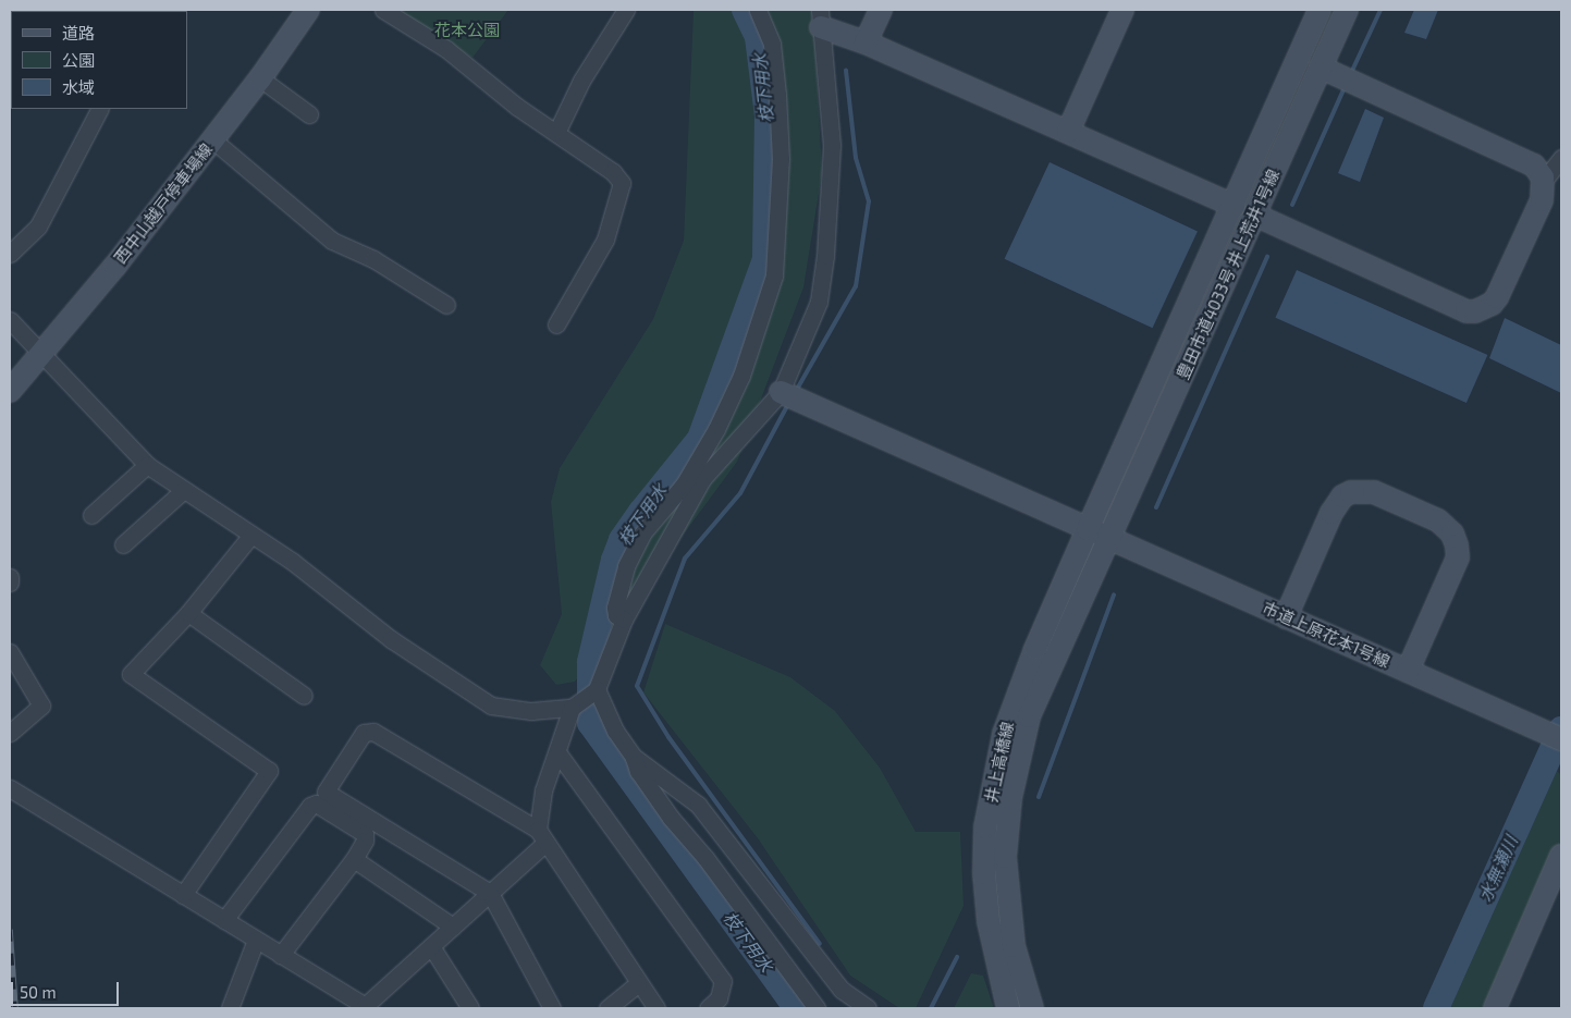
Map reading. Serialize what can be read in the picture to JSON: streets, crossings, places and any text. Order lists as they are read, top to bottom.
{
  "streets": {
    "street": [
      "西中山越戸停車場線",
      "豊田市道4033号 井上荒井1号線",
      "市道上原花本1号線",
      "井上高橋線"
    ]
  },
  "crossings": [
    ["豊田市道4033号 井上荒井1号線", "市道上原花本1号線"],
    ["豊田市道4033号 井上荒井1号線", "井上高橋線"],
    ["市道上原花本1号線", "井上高橋線"]
  ],
  "water": ["枝下用水", "水無瀬川"],
  "parks": ["花本公園"],
  "legend": ["道路", "公園", "水域"],
  "scale_bar": "50 m"
}
